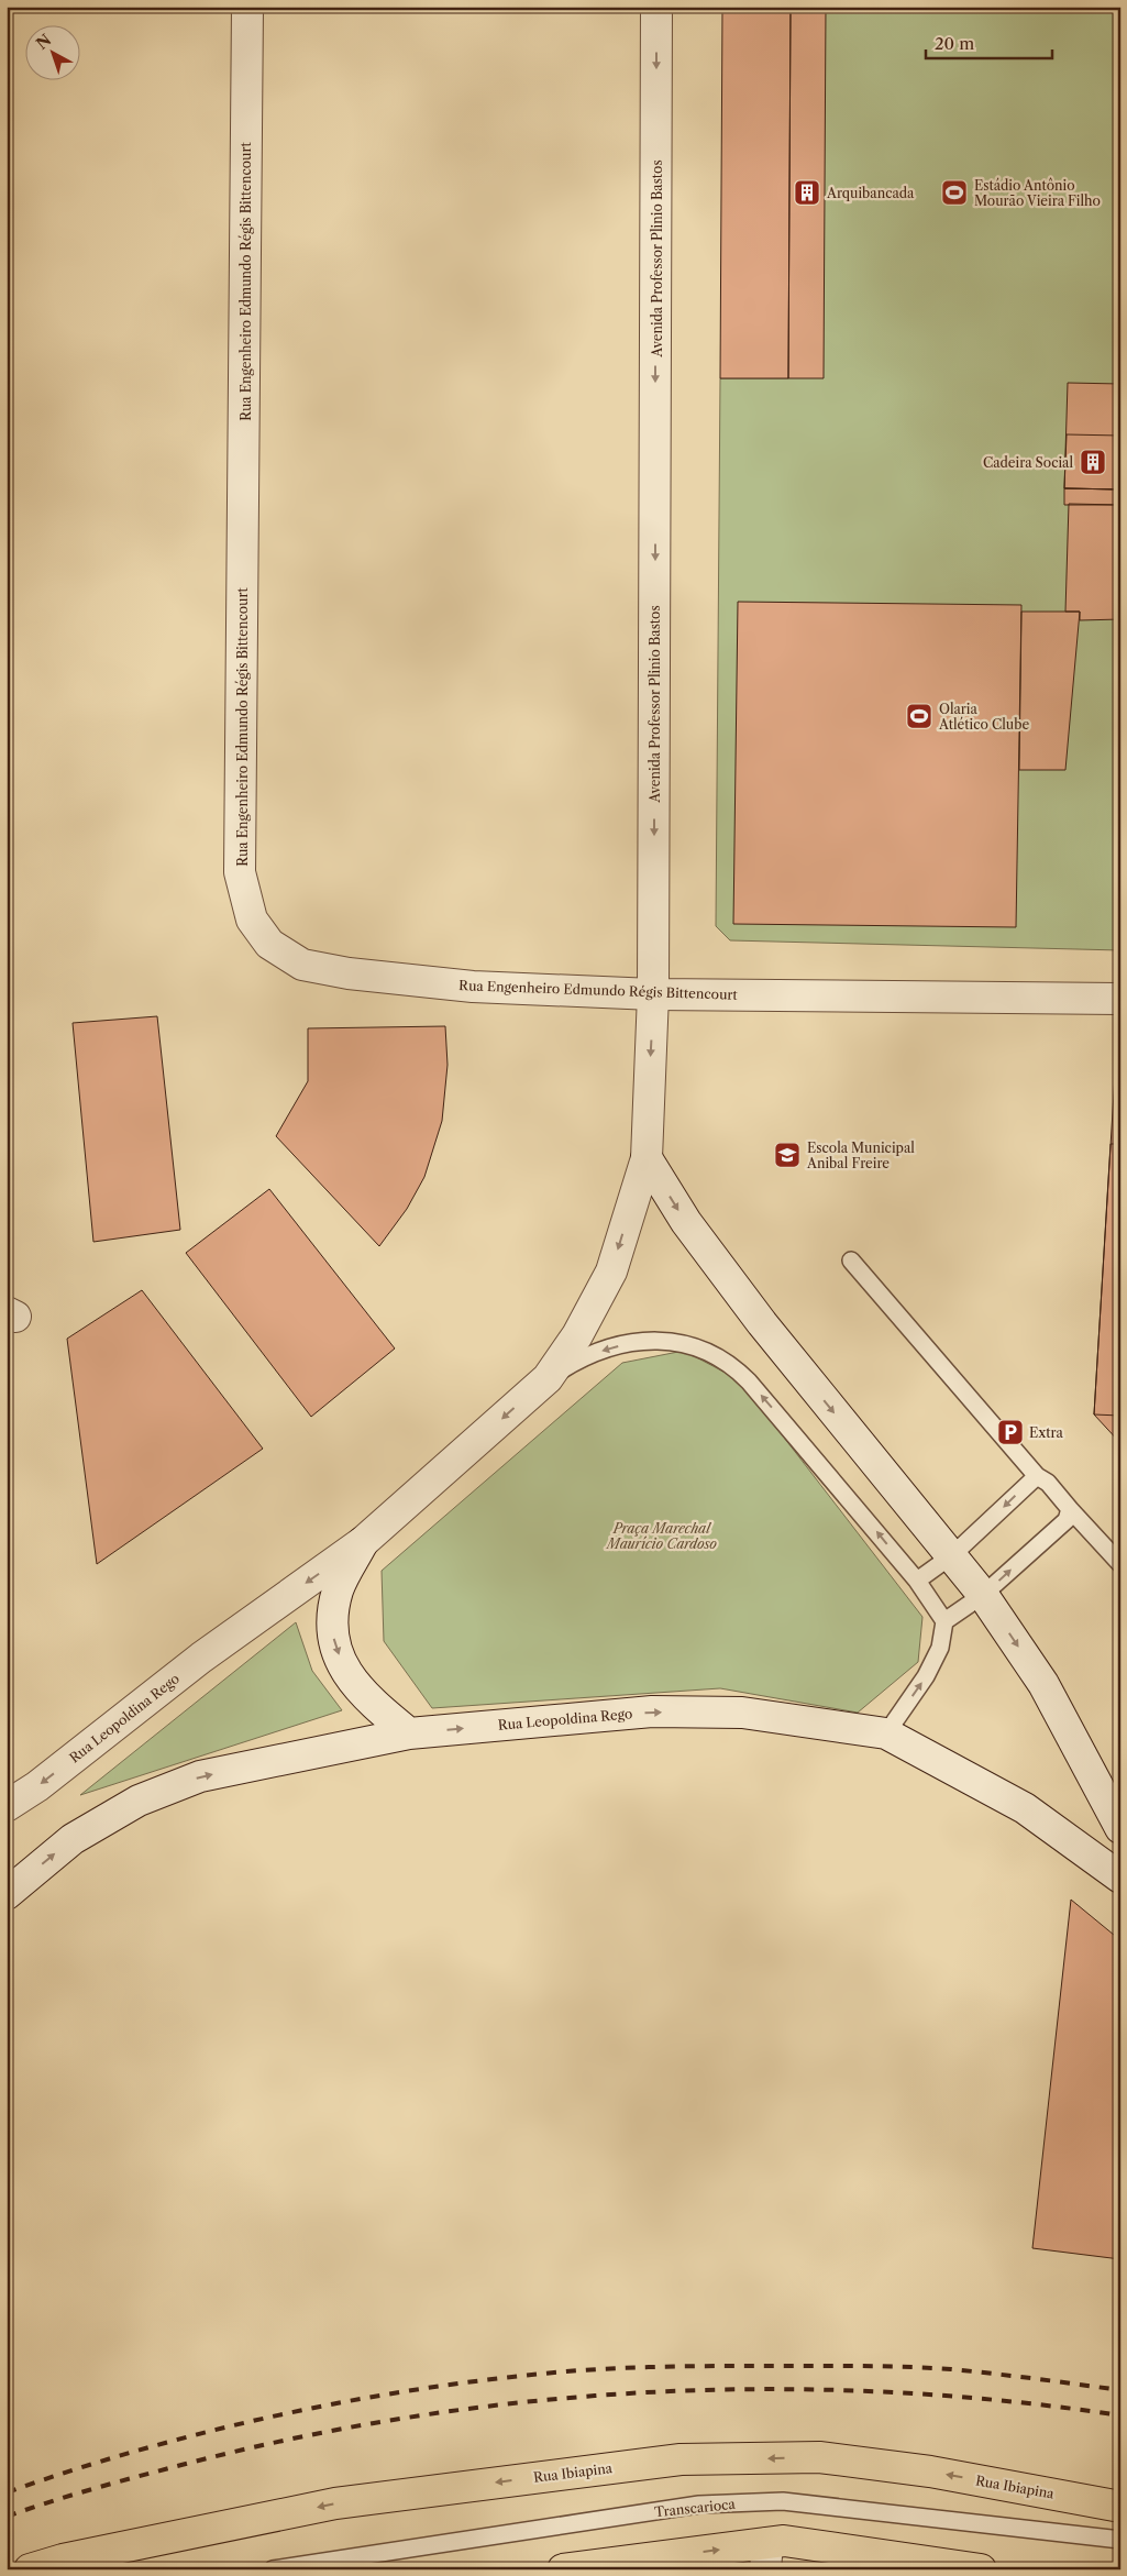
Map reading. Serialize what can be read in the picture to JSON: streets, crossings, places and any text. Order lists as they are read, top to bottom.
{
  "streets": {
    "main road": ["Rua Ibiapina"],
    "street": ["Avenida Professor Plinio Bastos", "Rua Engenheiro Edmundo Régis Bittencourt", "Rua Leopoldina Rego"],
    "lane": ["Transcarioca"]
  },
  "crossings": [
    ["Avenida Professor Plinio Bastos", "Rua Engenheiro Edmundo Régis Bittencourt"],
    ["Avenida Professor Plinio Bastos", "Rua Leopoldina Rego"]
  ],
  "one_way": ["Avenida Professor Plinio Bastos"],
  "parks": ["Praça Marechal Maurício Cardoso"],
  "places": {
    "building": ["Arquibancada", "Cadeira Social"],
    "sports": ["Estádio Antônio Mourão Vieira Filho", "Olaria Atlético Clube"],
    "school or university": ["Escola Municipal Anibal Freire"],
    "parking": ["Extra"]
  },
  "scale_bar": "20 m",
  "north": "top left"
}
